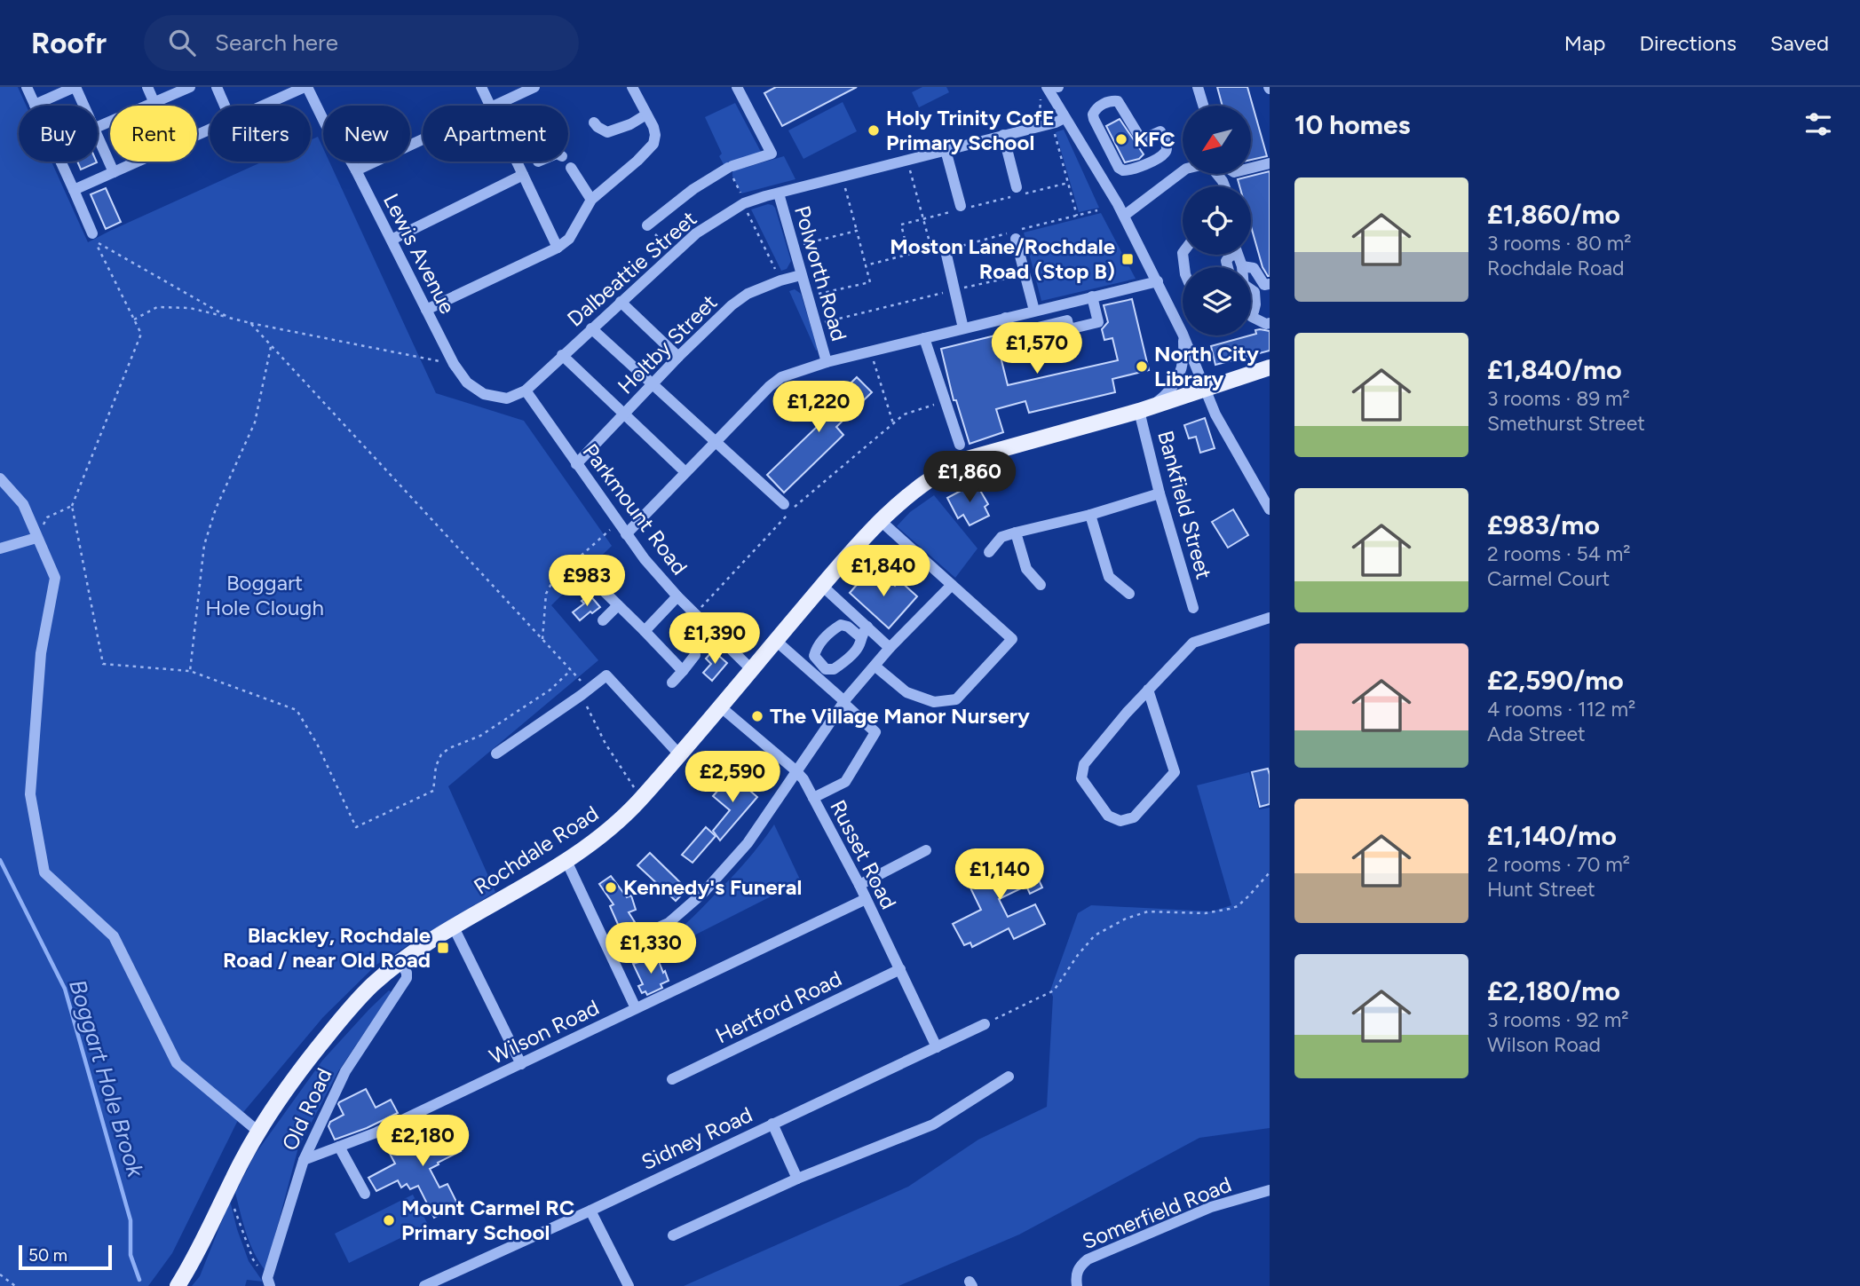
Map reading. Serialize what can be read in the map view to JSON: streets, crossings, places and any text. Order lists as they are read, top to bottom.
{
  "streets": {
    "main road": ["Rochdale Road"],
    "street": [
      "Lewis Avenue",
      "Dalbeattie Street",
      "Polworth Road",
      "Holtby Street",
      "Bankfield Street",
      "Parkmount Road",
      "Russet Road",
      "Hertford Road",
      "Wilson Road",
      "Old Road",
      "Sidney Road",
      "Somerfield Road"
    ]
  },
  "crossings": [
    ["Lewis Avenue", "Dalbeattie Street"],
    ["Lewis Avenue", "Parkmount Road"],
    ["Dalbeattie Street", "Polworth Road"],
    ["Dalbeattie Street", "Parkmount Road"],
    ["Polworth Road", "Holtby Street"],
    ["Holtby Street", "Parkmount Road"],
    ["Bankfield Street", "Rochdale Road"],
    ["Parkmount Road", "Rochdale Road"],
    ["Rochdale Road", "Russet Road"],
    ["Rochdale Road", "Old Road"],
    ["Russet Road", "Hertford Road"],
    ["Russet Road", "Wilson Road"],
    ["Russet Road", "Sidney Road"],
    ["Wilson Road", "Old Road"]
  ],
  "water": ["Boggart Hole Brook"],
  "parks": ["Boggart Hole Clough"],
  "places": {
    "other": [
      "Holy Trinity CofE Primary School",
      "KFC",
      "North City Library",
      "The Village Manor Nursery",
      "Kennedy's Funeral",
      "Mount Carmel RC Primary School"
    ],
    "transit": ["Moston Lane/Rochdale Road (Stop B)", "Blackley, Rochdale Road / near Old Road"]
  },
  "scale_bar": "50 m",
  "north": "bottom left",
  "page": {
    "header": "Roofr",
    "search": "Search here",
    "nav": ["Map", "Directions", "Saved"],
    "heading": "10 homes",
    "chip": [
      "Buy",
      "Rent",
      "Filters",
      "New",
      "Apartment"
    ],
    "list": [
      {
        "name": "£1,860/mo",
        "note": "3 rooms · 80 m² · Rochdale Road"
      },
      {
        "name": "£1,840/mo",
        "note": "3 rooms · 89 m² · Smethurst Street"
      },
      {
        "name": "£983/mo",
        "note": "2 rooms · 54 m² · Carmel Court"
      },
      {
        "name": "£2,590/mo",
        "note": "4 rooms · 112 m² · Ada Street"
      },
      {
        "name": "£1,140/mo",
        "note": "2 rooms · 70 m² · Hunt Street"
      },
      {
        "name": "£2,180/mo",
        "note": "3 rooms · 92 m² · Wilson Road"
      }
    ],
    "price": [
      "£1,570",
      "£1,220",
      "£1,860",
      "£1,840",
      "£983",
      "£1,390",
      "£2,590",
      "£1,140",
      "£1,330",
      "£2,180"
    ],
    "scale": "50 m"
  }
}
